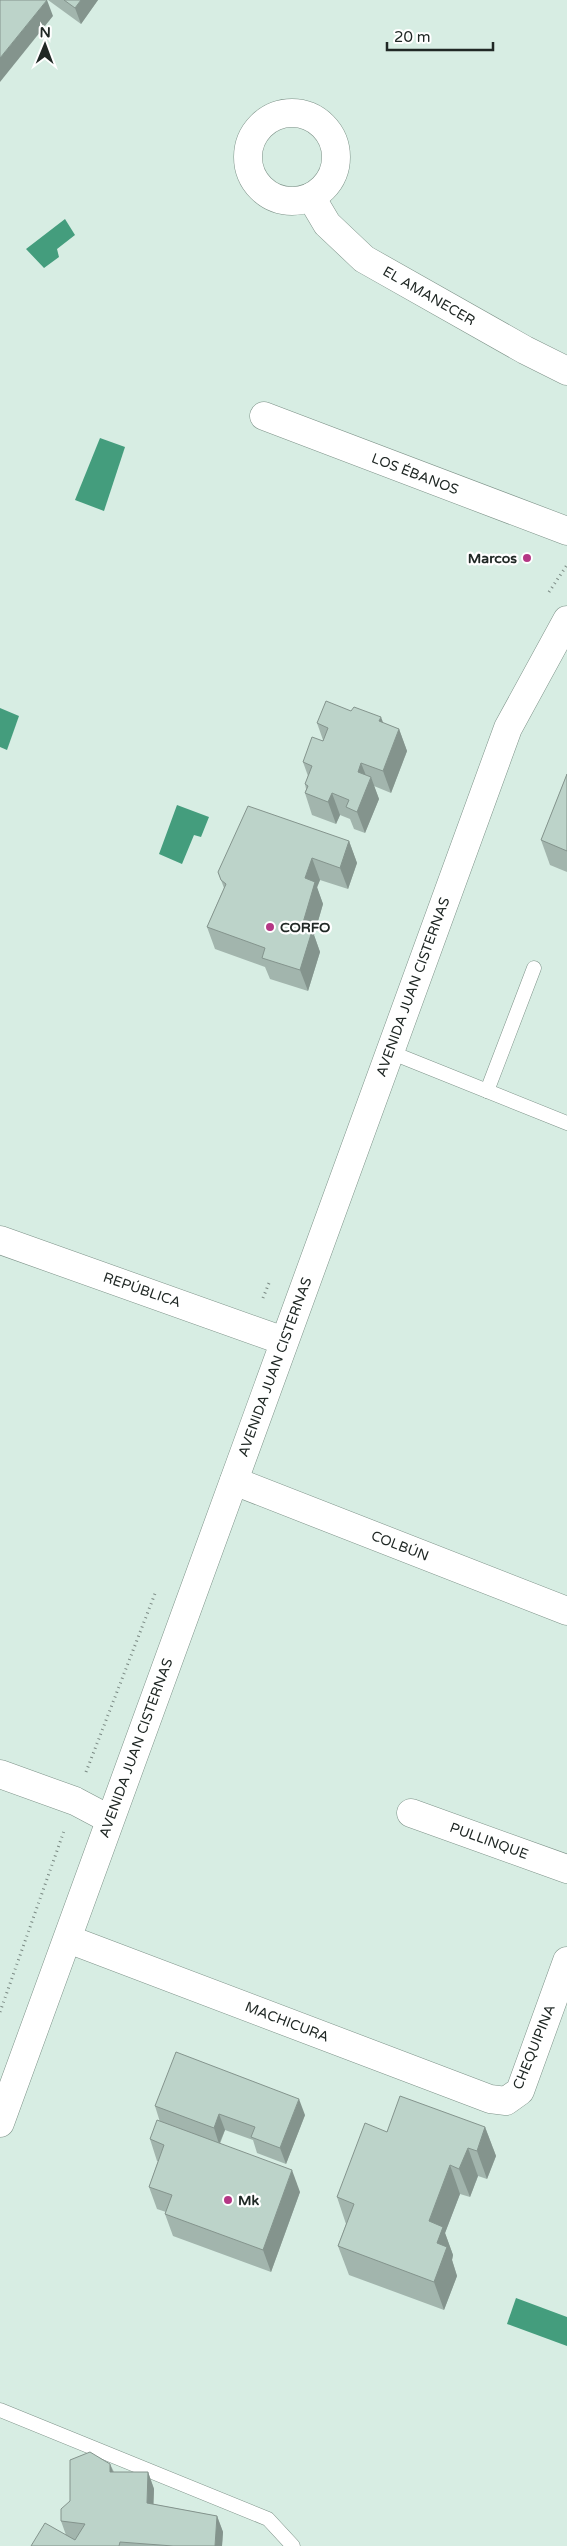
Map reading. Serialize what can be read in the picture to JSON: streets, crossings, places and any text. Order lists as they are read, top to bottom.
{
  "streets": {
    "street": [
      "EL AMANECER",
      "LOS ÉBANOS",
      "AVENIDA JUAN CISTERNAS",
      "REPÚBLICA",
      "COLBÚN",
      "PULLINQUE",
      "MACHICURA",
      "CHEQUIPINA"
    ]
  },
  "crossings": [
    ["AVENIDA JUAN CISTERNAS", "REPÚBLICA"],
    ["AVENIDA JUAN CISTERNAS", "COLBÚN"],
    ["AVENIDA JUAN CISTERNAS", "MACHICURA"],
    ["MACHICURA", "CHEQUIPINA"]
  ],
  "places": ["Marcos", "CORFO", "Mk"],
  "scale_bar": "20 m",
  "north": "top"
}
